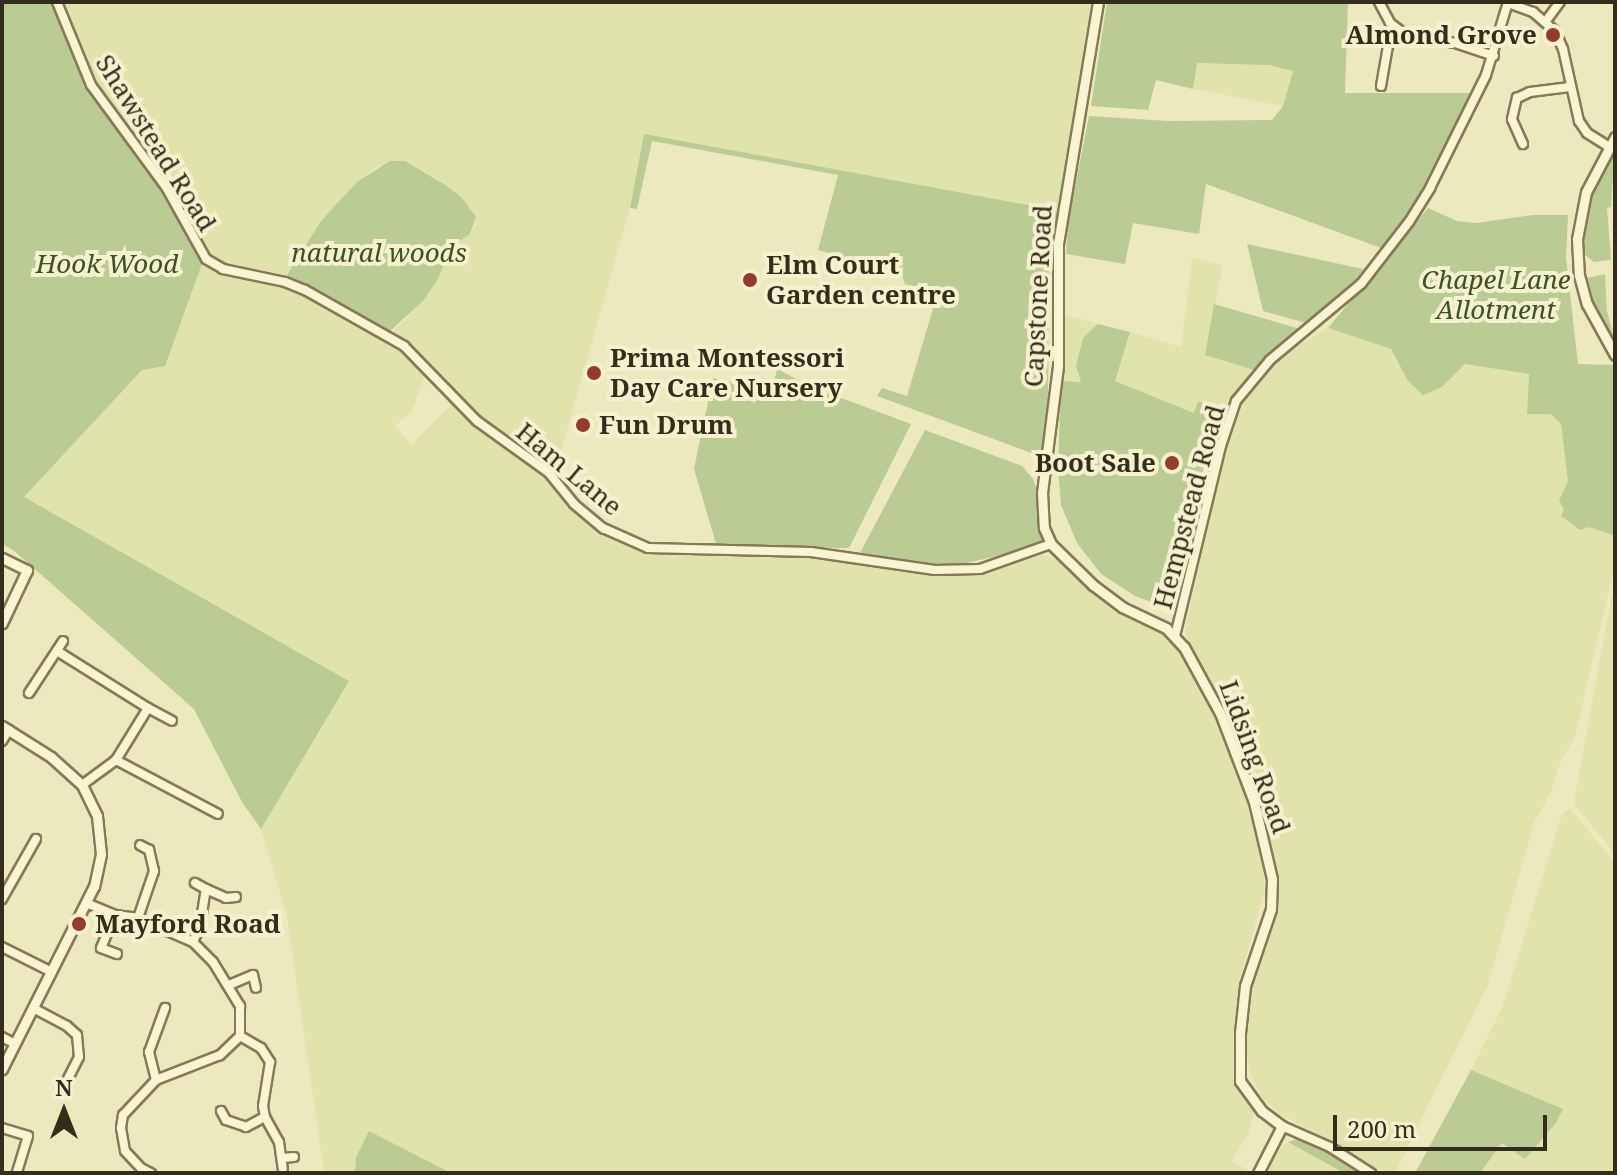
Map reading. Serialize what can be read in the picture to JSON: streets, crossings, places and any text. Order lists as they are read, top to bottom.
{
  "streets": {
    "street": [
      "Shawstead Road",
      "Capstone Road",
      "Ham Lane",
      "Hempstead Road",
      "Lidsing Road"
    ]
  },
  "crossings": [
    ["Shawstead Road", "Ham Lane"],
    ["Capstone Road", "Ham Lane"],
    ["Capstone Road", "Lidsing Road"],
    ["Ham Lane", "Lidsing Road"],
    ["Hempstead Road", "Lidsing Road"]
  ],
  "parks": ["natural woods", "Hook Wood", "Chapel Lane Allotment"],
  "places": [
    "Almond Grove",
    "Elm Court Garden centre",
    "Prima Montessori Day Care Nursery",
    "Fun Drum",
    "Boot Sale",
    "Mayford Road"
  ],
  "scale_bar": "200 m",
  "north": "top"
}
